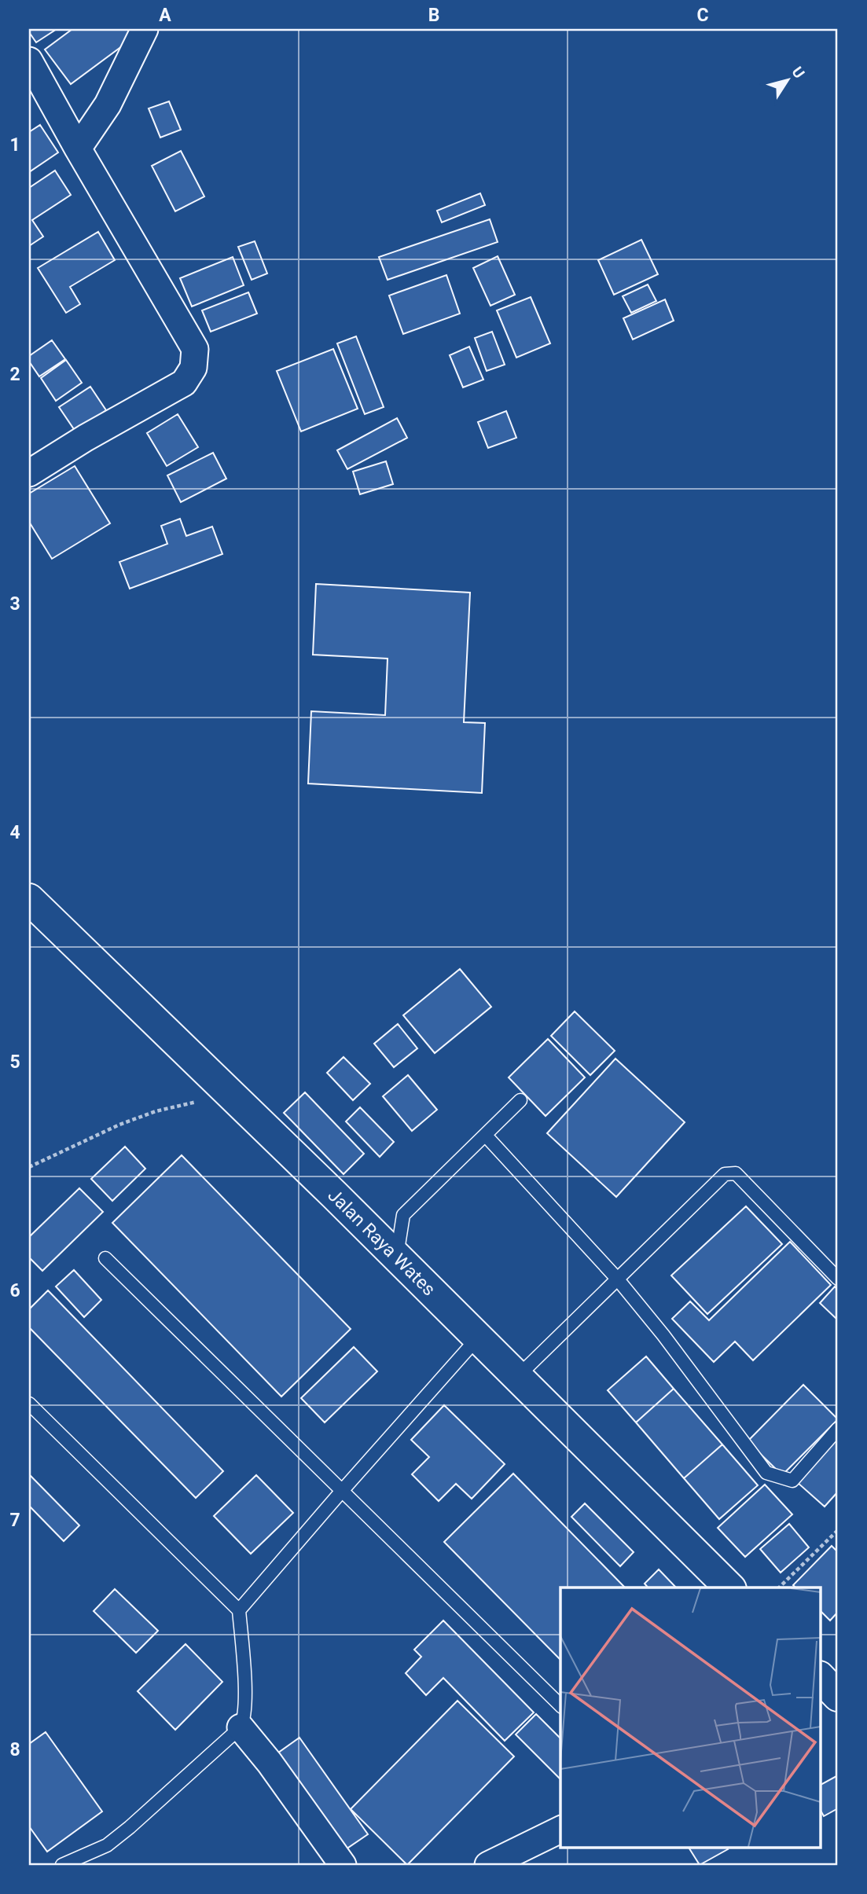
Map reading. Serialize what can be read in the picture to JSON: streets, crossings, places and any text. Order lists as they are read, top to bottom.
{
  "streets": {
    "highway": ["Jalan Raya Wates"]
  },
  "north": "top right",
  "grid": {
    "columns": ["A", "B", "C"],
    "rows": [
      "1",
      "2",
      "3",
      "4",
      "5",
      "6",
      "7",
      "8"
    ]
  }
}
